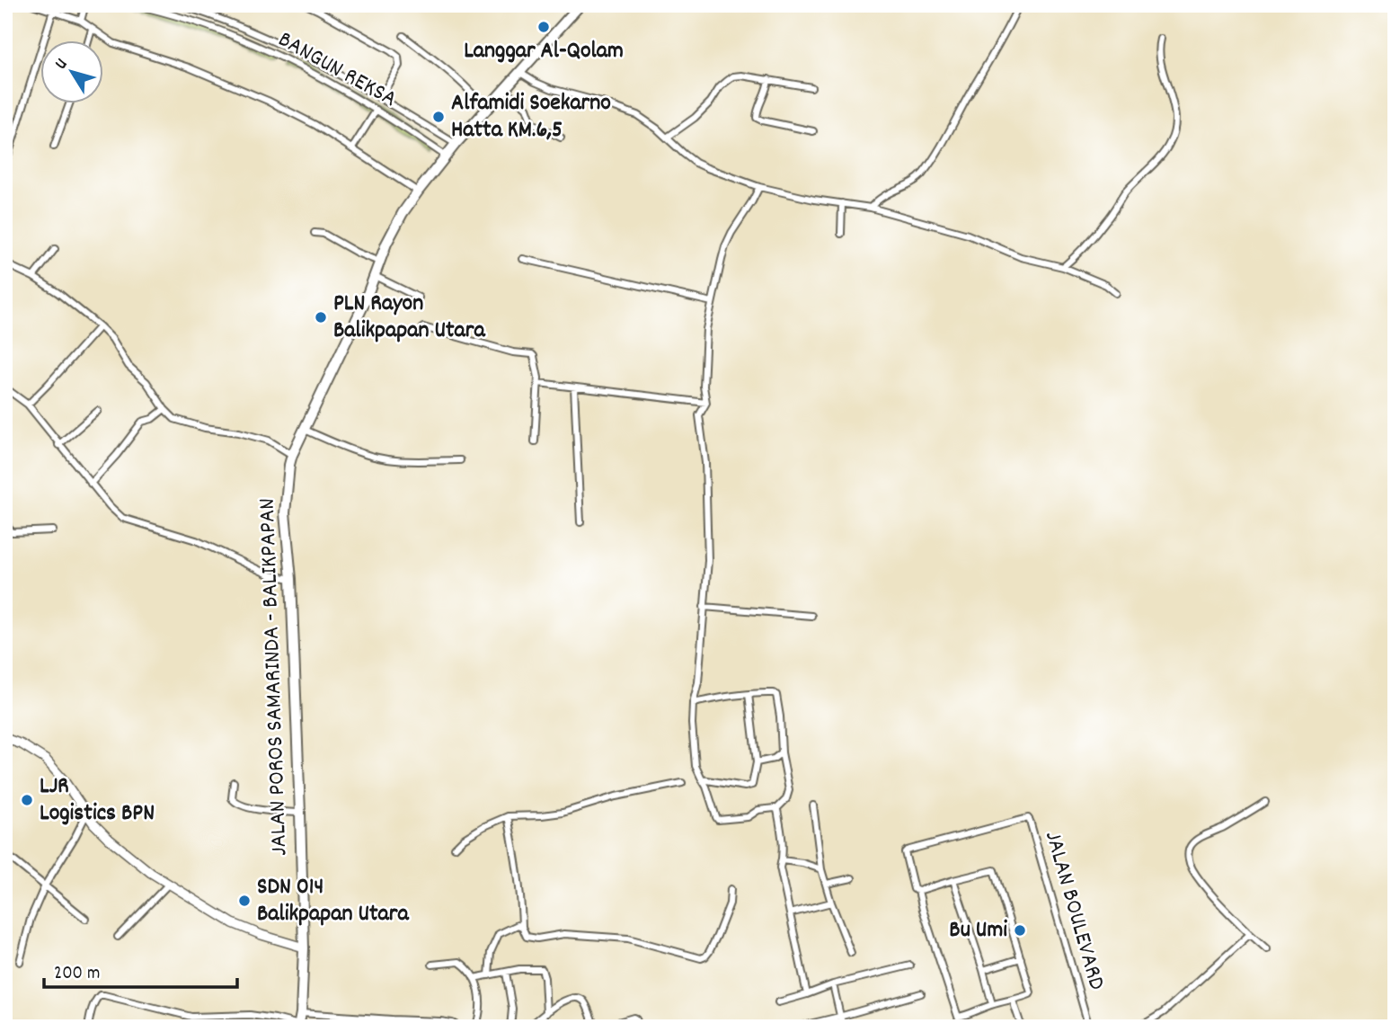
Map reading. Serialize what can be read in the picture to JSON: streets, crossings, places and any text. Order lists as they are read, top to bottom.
{
  "streets": {
    "highway": ["JALAN POROS SAMARINDA - BALIKPAPAN"],
    "street": ["BANGUN REKSA", "JALAN BOULEVARD"]
  },
  "crossings": [
    ["BANGUN REKSA", "JALAN POROS SAMARINDA - BALIKPAPAN"]
  ],
  "places": [
    "Langgar Al-Qolam",
    "Alfamidi Soekarno Hatta KM.6,5",
    "PLN Rayon Balikpapan Utara",
    "LJR Logistics BPN",
    "SDN 014 Balikpapan Utara",
    "Bu Umi"
  ],
  "scale_bar": "200 m",
  "north": "top left"
}
